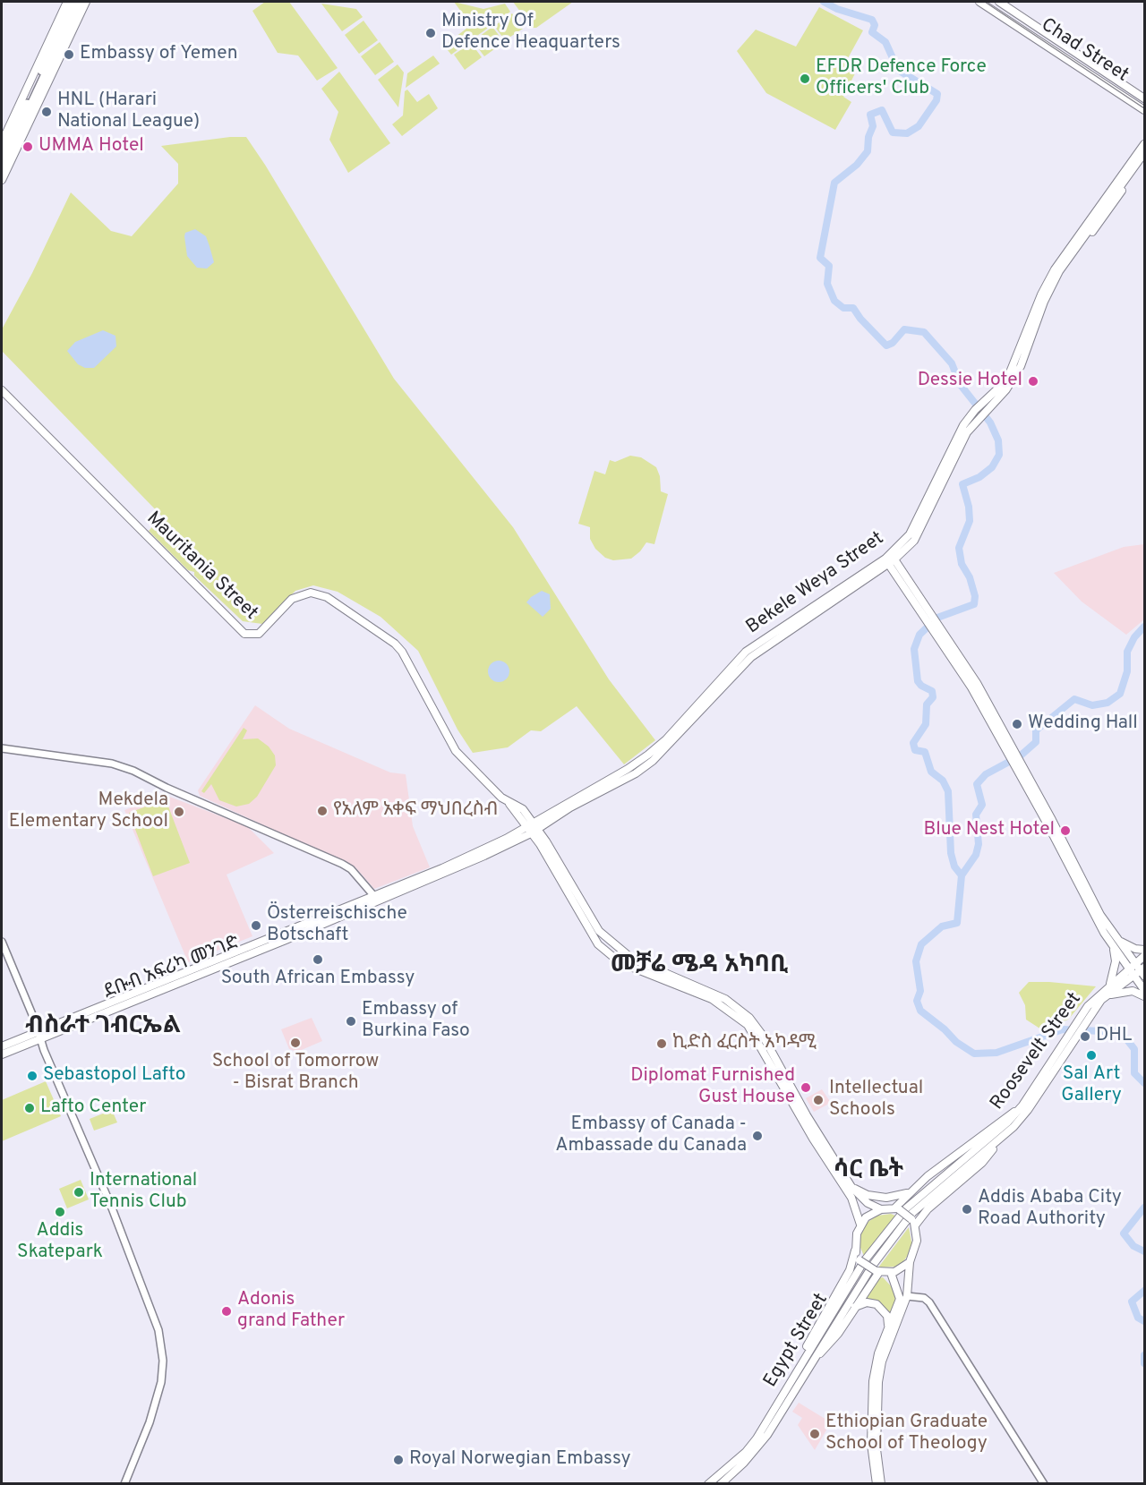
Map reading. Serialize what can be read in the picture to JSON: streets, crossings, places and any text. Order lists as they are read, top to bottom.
{
  "streets": {
    "main road": [
      "Chad Street",
      "Mauritania Street",
      "Bekele Weya Street",
      "ደቡብ አፍሪካ መንገድ",
      "Roosevelt Street",
      "Egypt Street"
    ]
  },
  "crossings": [
    ["Mauritania Street", "ደቡብ አፍሪካ መንገድ"],
    ["Roosevelt Street", "Egypt Street"]
  ],
  "districts": ["መቻሬ ሜዳ አካባቢ", "ብስራተ ገብርኤል", "ሳር ቤት"],
  "places": [
    "Ministry Of Defence Heaquarters",
    "Embassy of Yemen",
    "EFDR Defence Force Officers' Club",
    "HNL (Harari National League)",
    "UMMA Hotel",
    "Dessie Hotel",
    "Wedding Hall",
    "የአለም አቀፍ ማህበረስብ",
    "Mekdela Elementary School",
    "Blue Nest Hotel",
    "Österreischische Botschaft",
    "South African Embassy",
    "Embassy of Burkina Faso",
    "DHL",
    "School of Tomorrow - Bisrat Branch",
    "ኪድስ ፈርስት አካዳሚ",
    "Sal Art Gallery",
    "Sebastopol Lafto",
    "Diplomat Furnished Gust House",
    "Intellectual Schools",
    "Lafto Center",
    "Embassy of Canada - Ambassade du Canada",
    "International Tennis Club",
    "Addis Ababa City Road Authority",
    "Addis Skatepark",
    "Adonis grand Father",
    "Ethiopian Graduate School of Theology",
    "Royal Norwegian Embassy"
  ]
}
